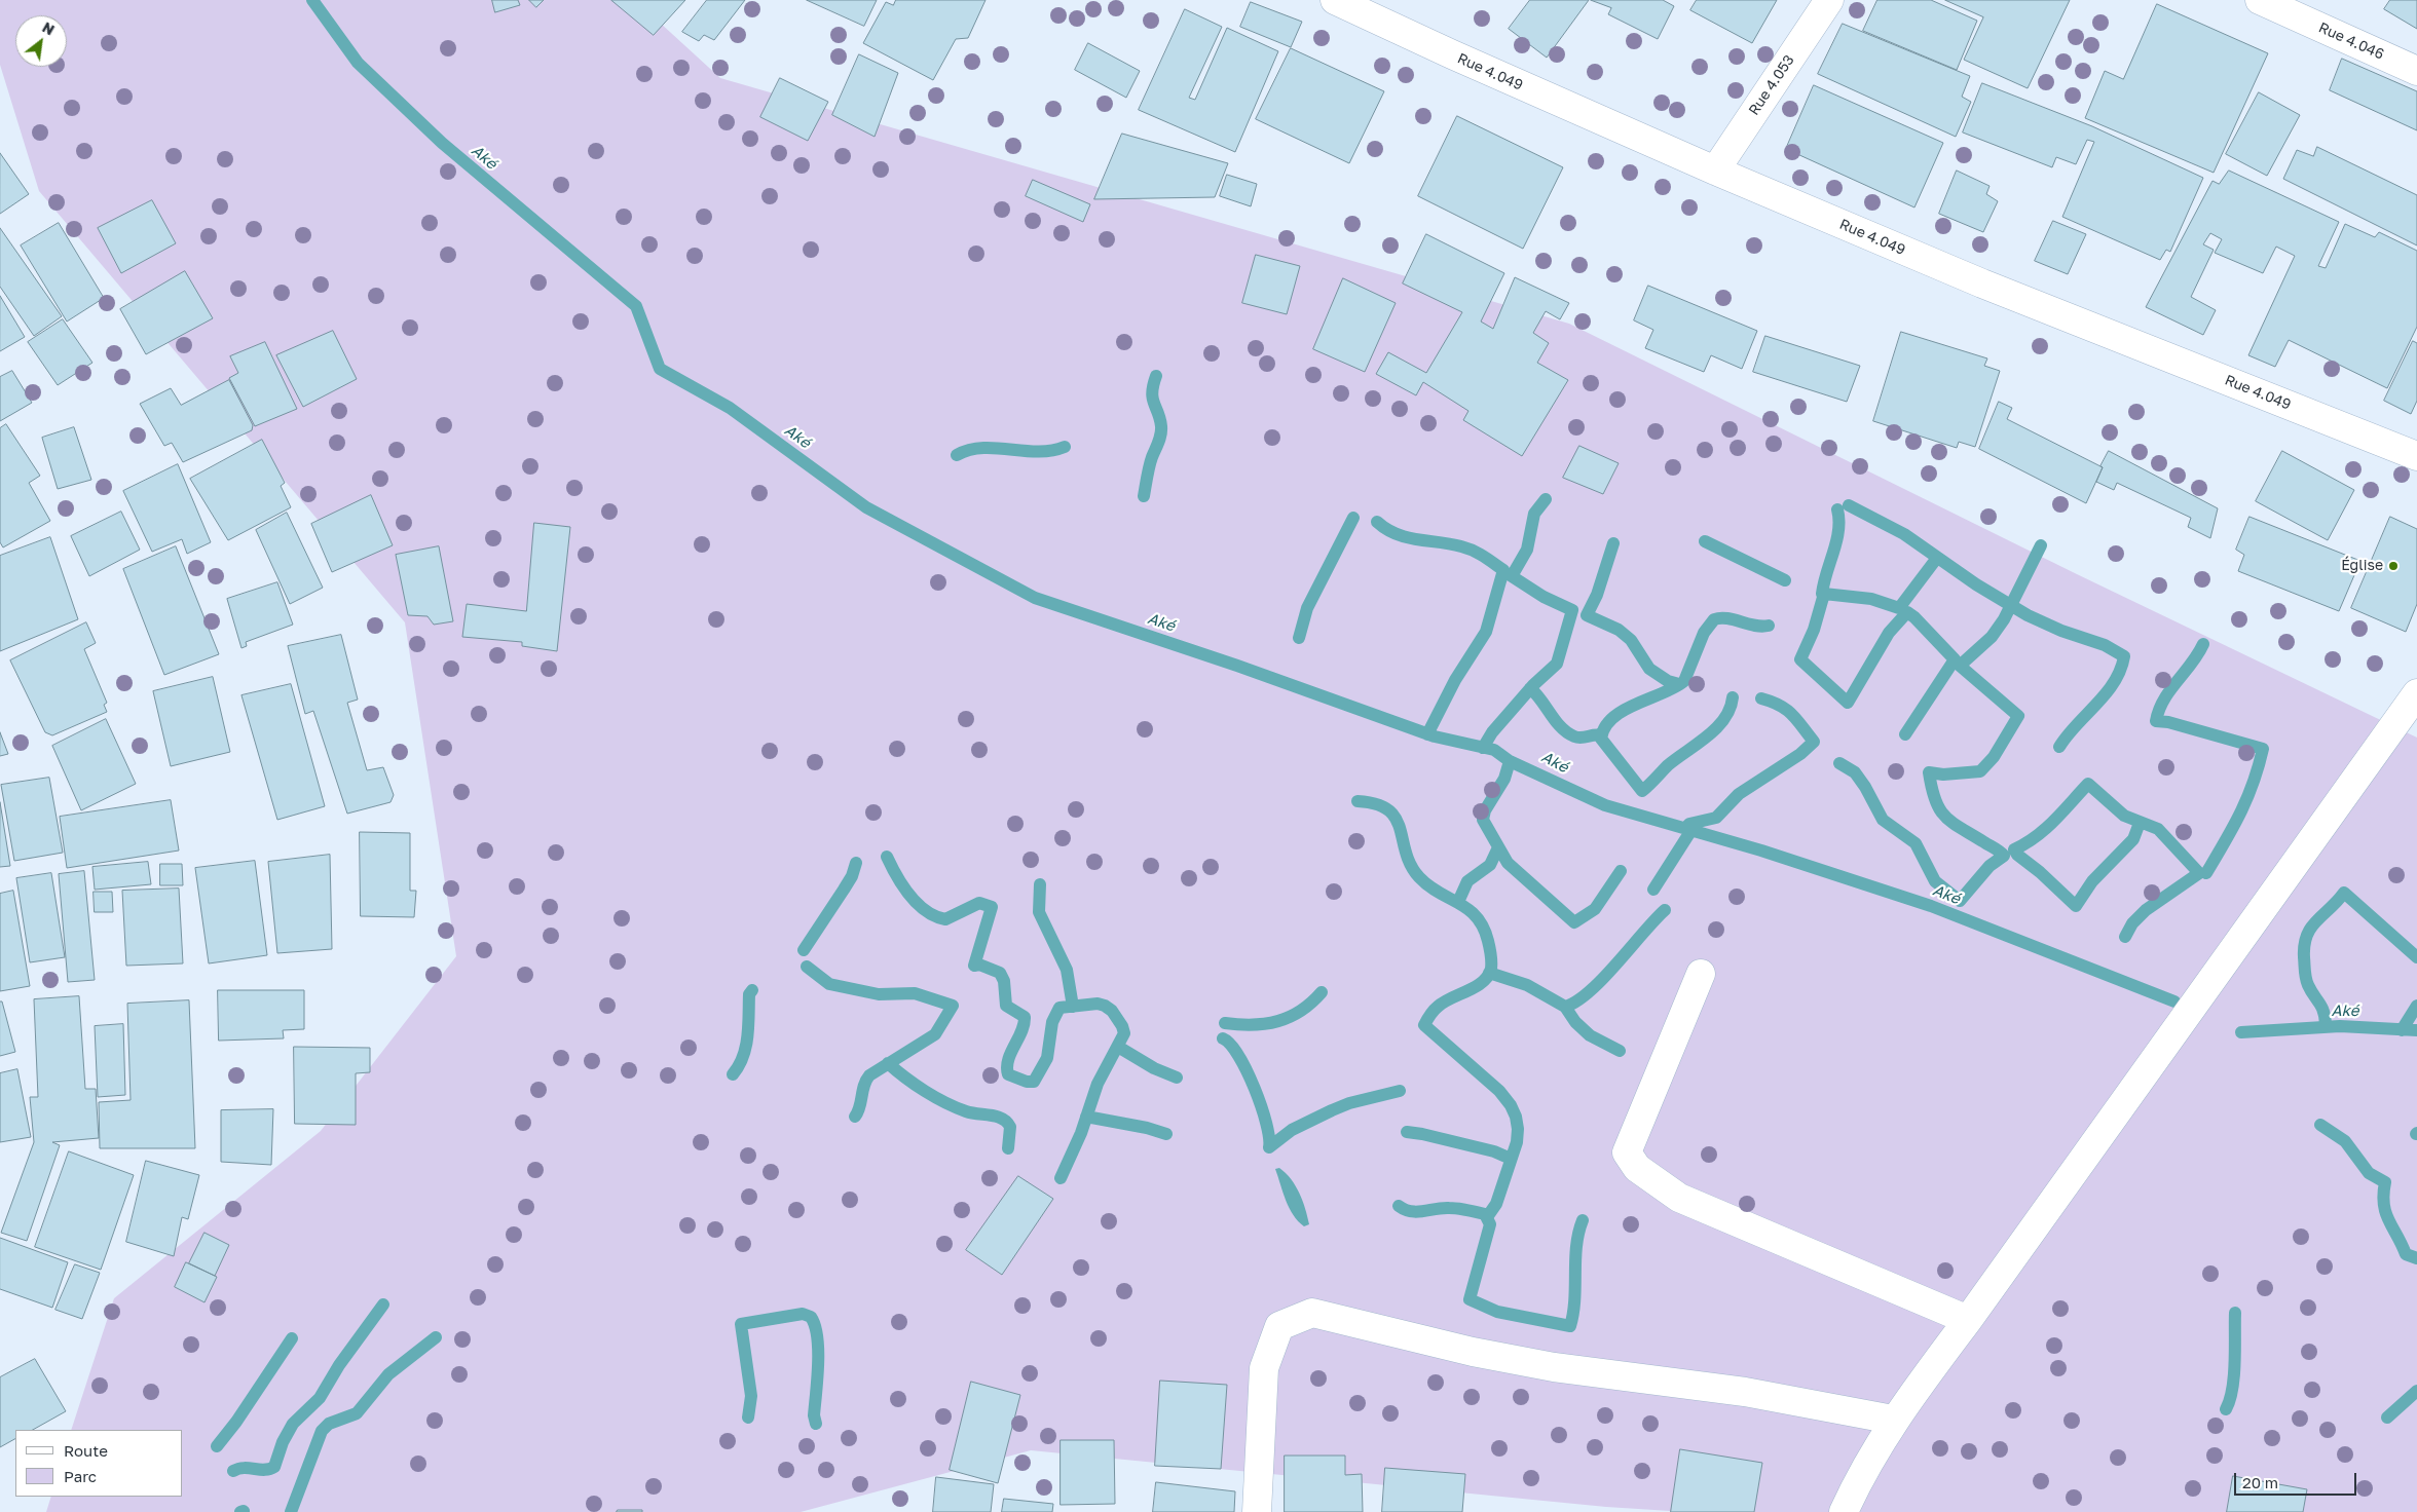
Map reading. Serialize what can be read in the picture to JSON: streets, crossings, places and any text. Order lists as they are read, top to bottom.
{
  "streets": {
    "street": ["Rue 4.046", "Rue 4.049", "Rue 4.053"]
  },
  "crossings": [
    ["Rue 4.049", "Rue 4.053"]
  ],
  "water": ["Aké"],
  "places": ["Église"],
  "legend": ["Route", "Parc"],
  "scale_bar": "20 m",
  "north": "top right"
}
